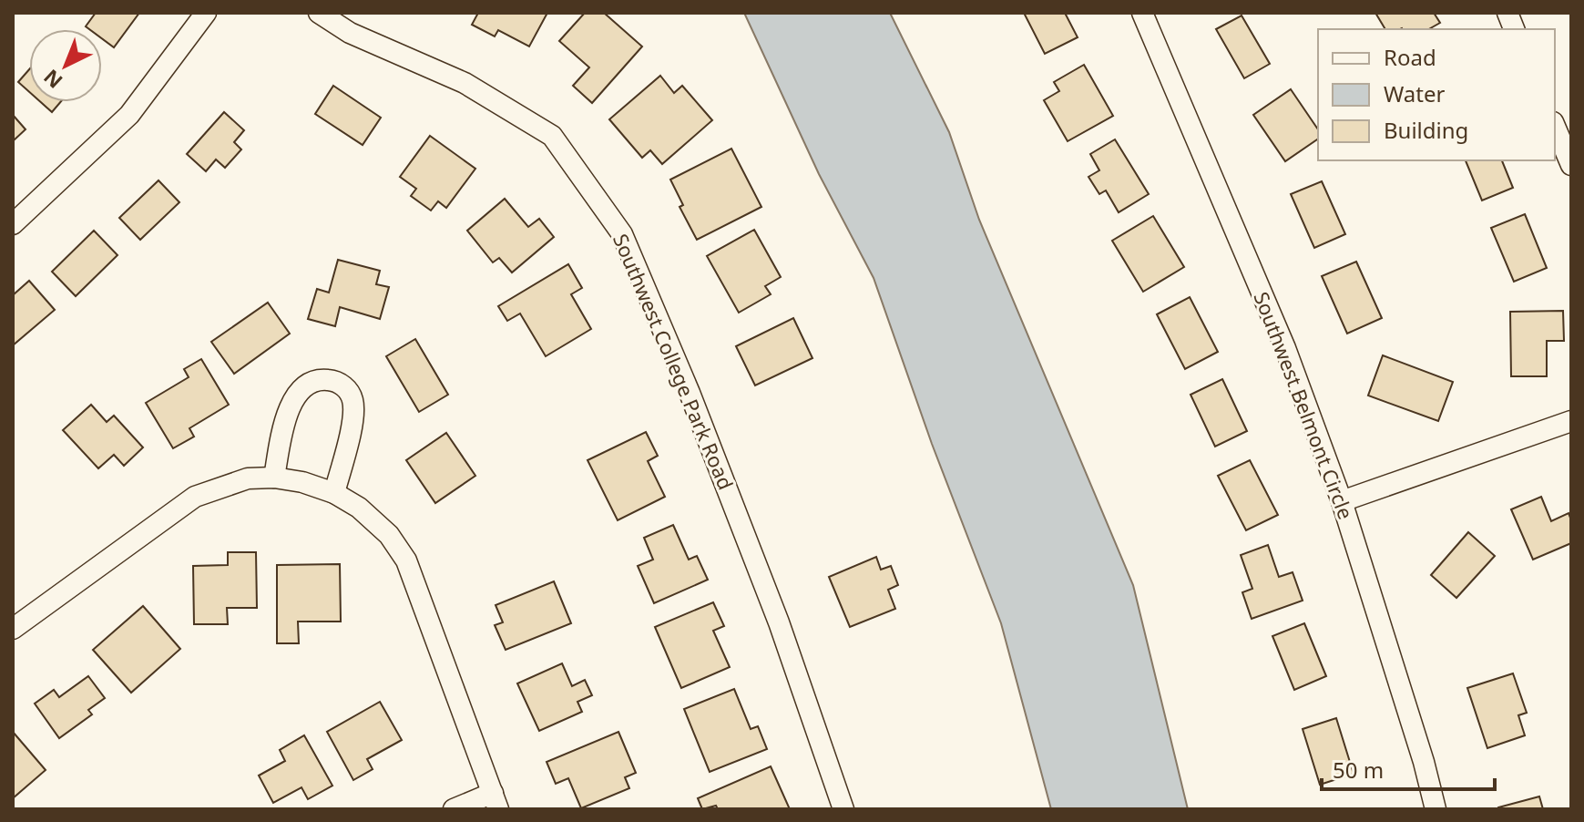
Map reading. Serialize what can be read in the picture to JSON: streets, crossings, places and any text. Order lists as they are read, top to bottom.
{
  "streets": {
    "street": ["Southwest College Park Road", "Southwest Belmont Circle"]
  },
  "legend": ["Road", "Water", "Building"],
  "scale_bar": "50 m",
  "north": "bottom left"
}
